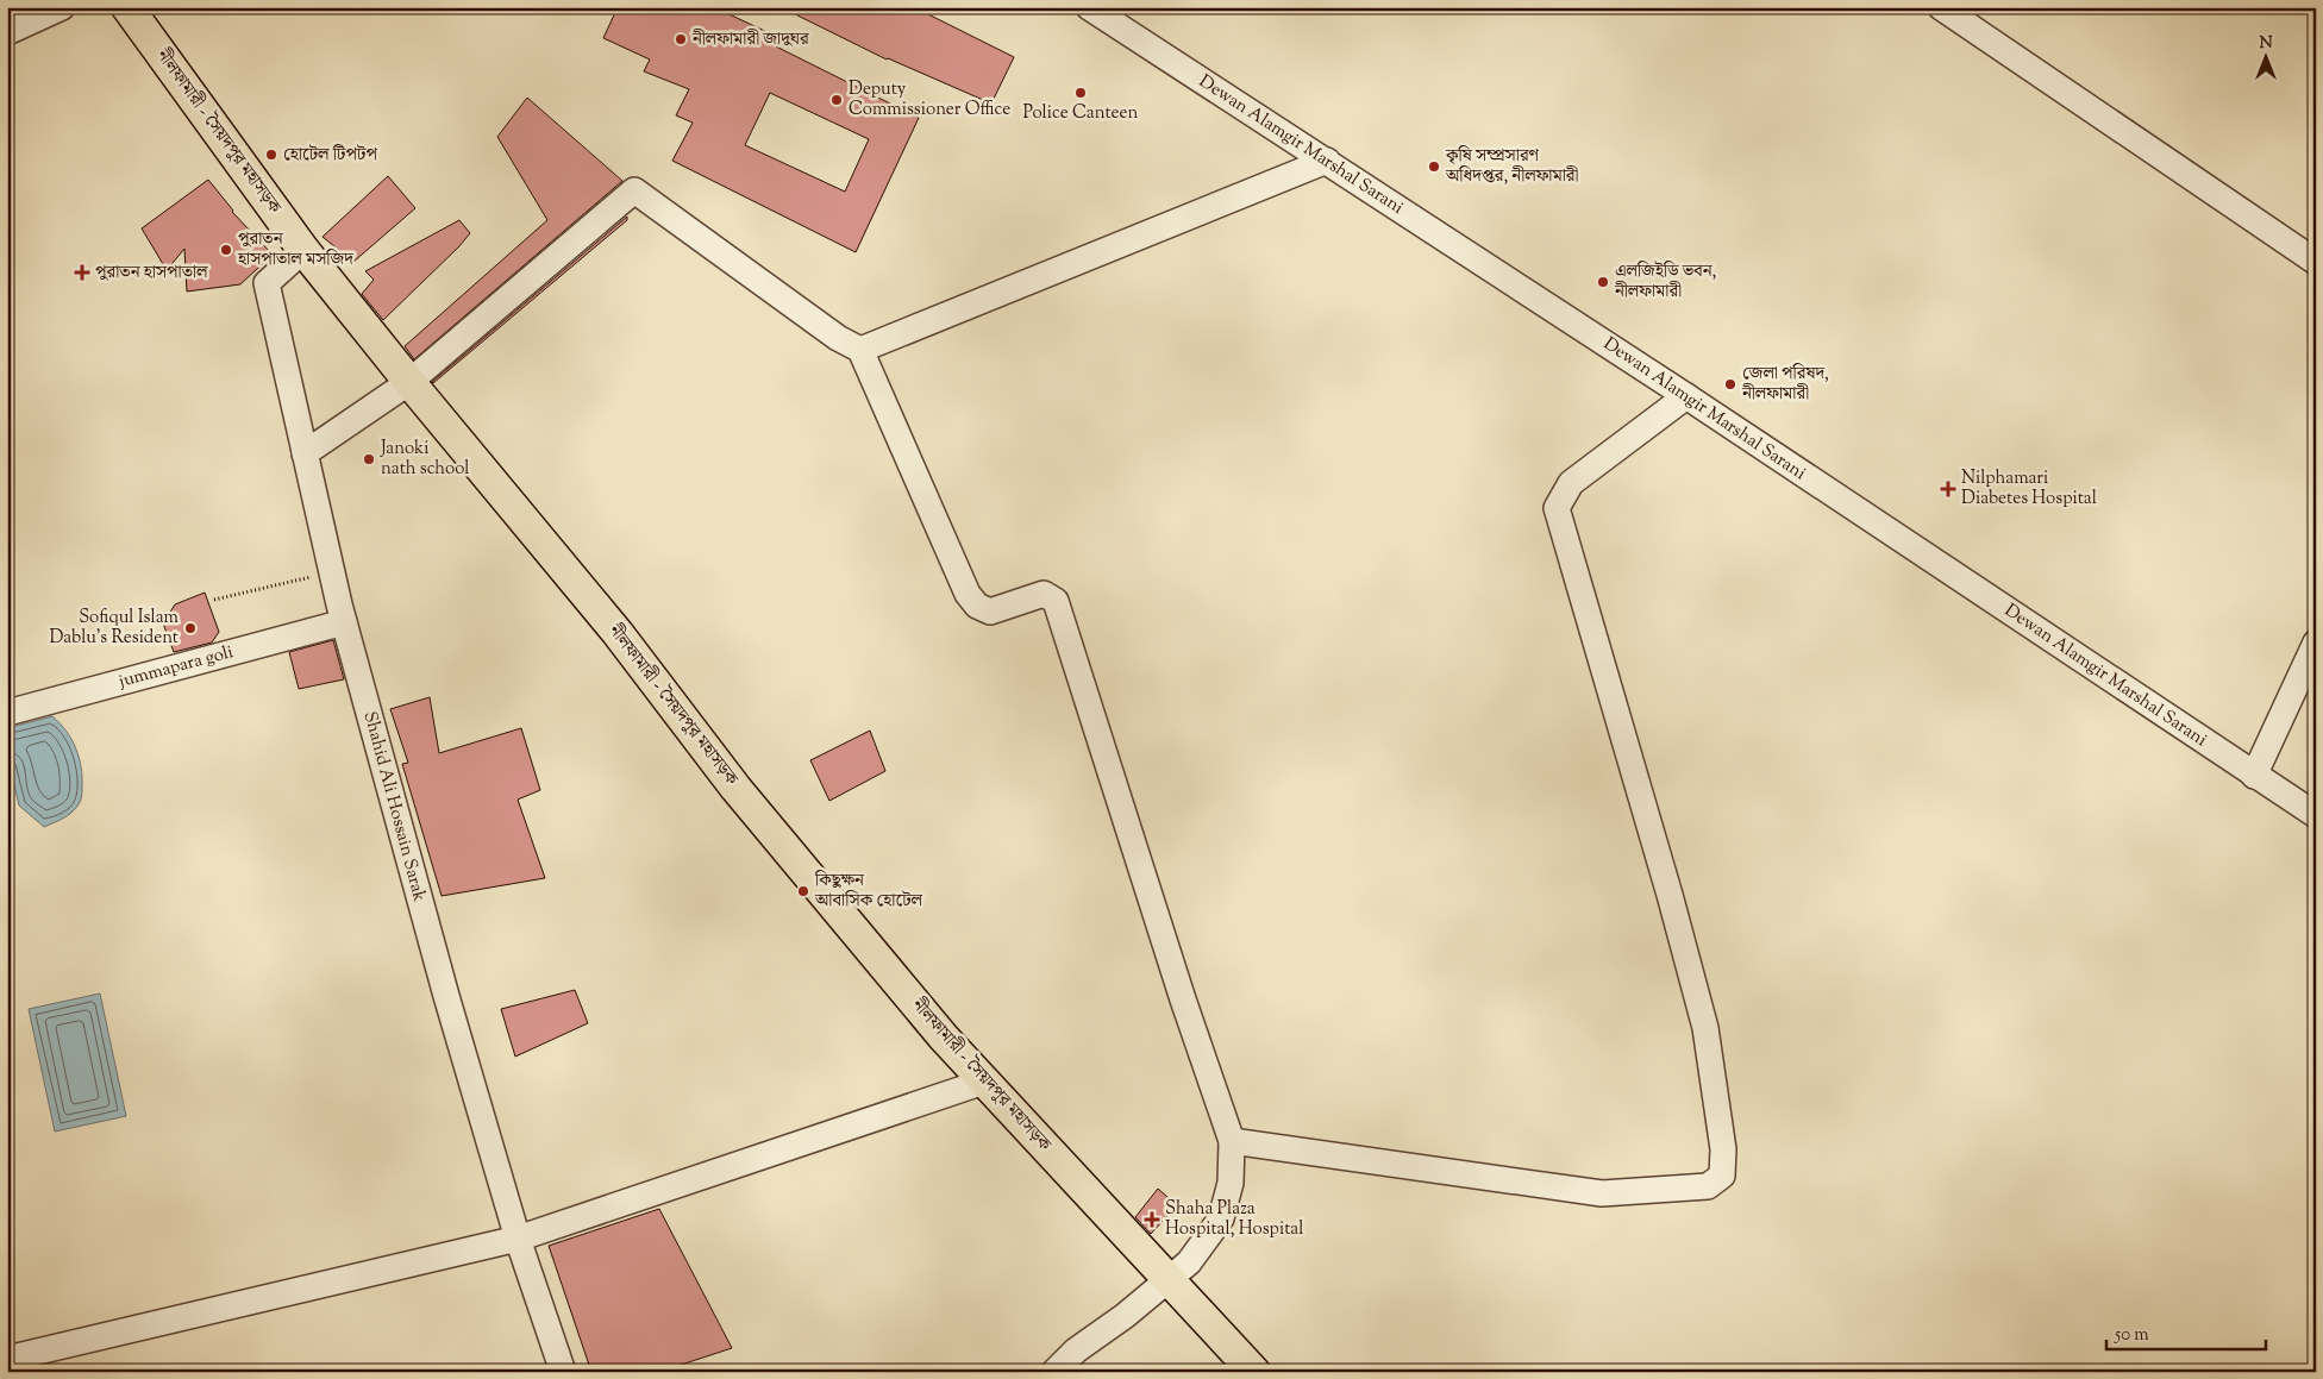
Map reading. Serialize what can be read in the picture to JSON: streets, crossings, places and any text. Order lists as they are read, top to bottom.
{
  "streets": {
    "main road": ["নীলফামারী - সৈয়দপুর মহাসড়ক"],
    "street": ["Dewan Alamgir Marshal Sarani", "jummapara goli", "Shahid Ali Hossain Sarak"]
  },
  "crossings": [
    ["নীলফামারী - সৈয়দপুর মহাসড়ক", "Shahid Ali Hossain Sarak"],
    ["jummapara goli", "Shahid Ali Hossain Sarak"]
  ],
  "places": {
    "other": [
      "নীলফামারী জাদুঘর",
      "Police Canteen",
      "Deputy Commissioner Office",
      "হোটেল টিপটপ",
      "কৃষি সম্প্রসারণ অধিদপ্তর, নীলফামারী",
      "পুরাতন হাসপাতাল মসজিদ",
      "এলজিইডি ভবন, নীলফামারী",
      "জেলা পরিষদ, নীলফামারী",
      "Janoki nath school",
      "Sofiqul Islam Dablu's Resident",
      "কিছুক্ষন আবাসিক হোটেল"
    ],
    "health": ["পুরাতন হাসপাতাল", "Nilphamari Diabetes Hospital", "Shaha Plaza Hospital, Hospital"]
  },
  "scale_bar": "50 m",
  "north": "top"
}
